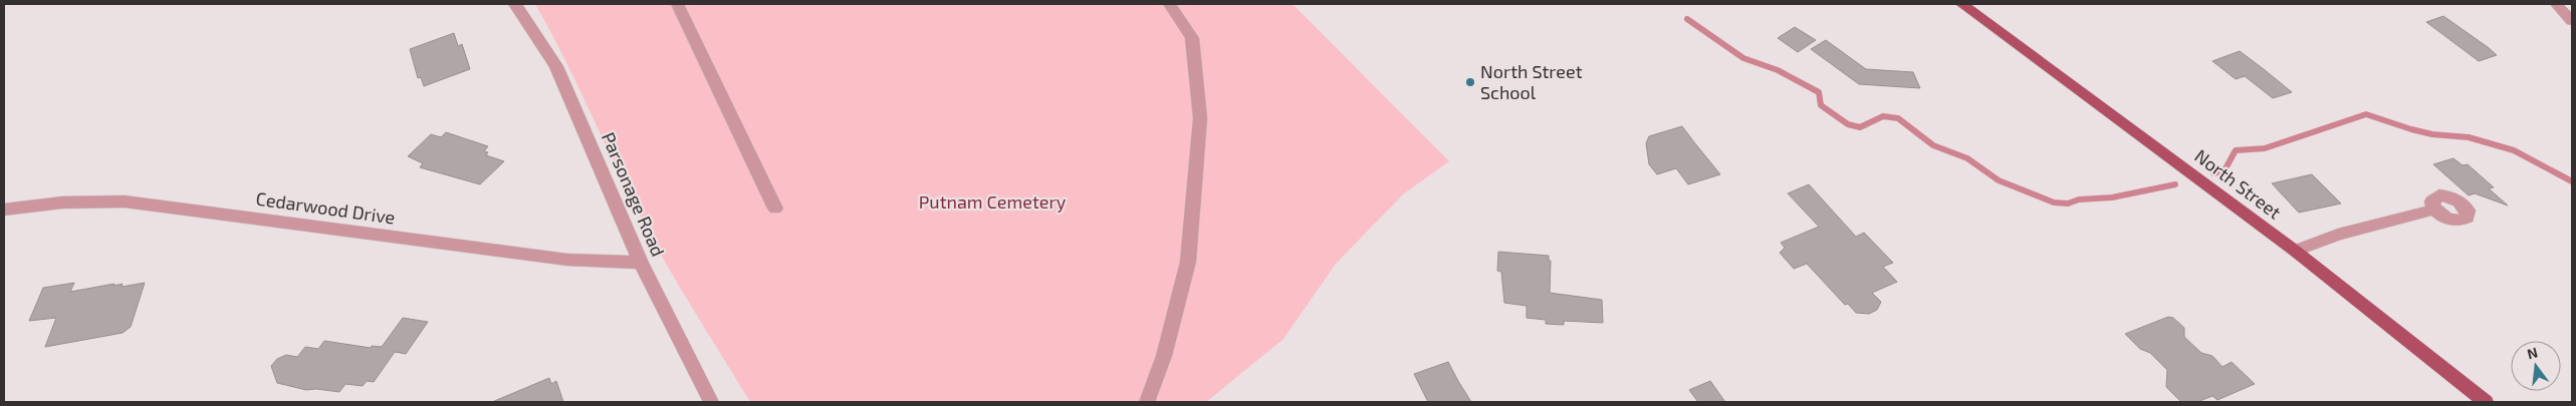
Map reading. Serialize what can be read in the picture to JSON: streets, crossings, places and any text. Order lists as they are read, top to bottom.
{
  "streets": {
    "main road": ["North Street"],
    "street": ["Parsonage Road", "Cedarwood Drive"]
  },
  "crossings": [
    ["Parsonage Road", "Cedarwood Drive"]
  ],
  "parks": ["Putnam Cemetery"],
  "places": ["North Street School"],
  "north": "top"
}
